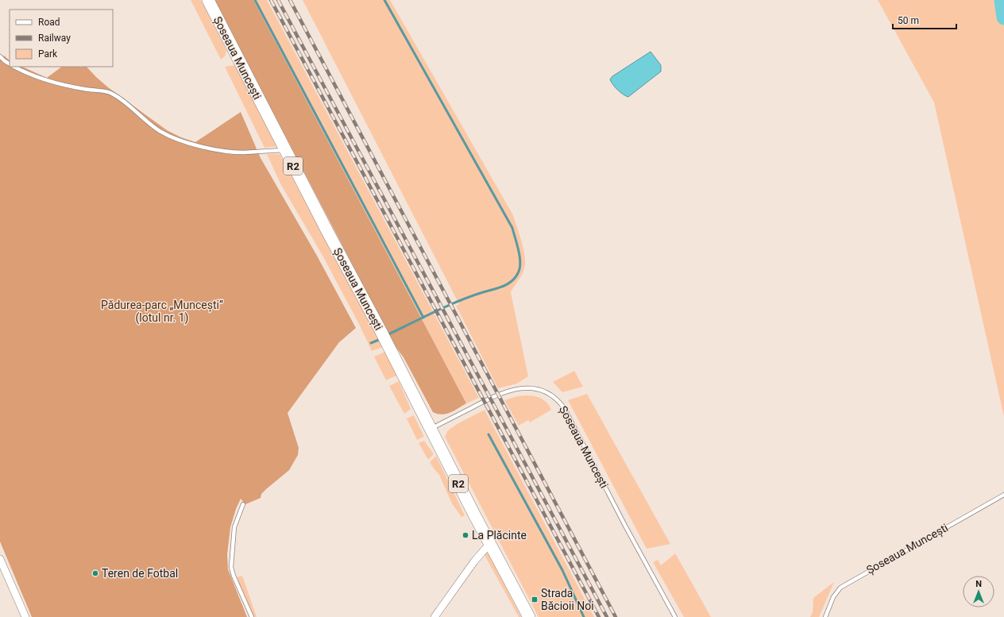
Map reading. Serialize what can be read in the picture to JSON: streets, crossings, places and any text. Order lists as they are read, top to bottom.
{
  "streets": {
    "main road": ["Șoseaua Muncești", "R2"]
  },
  "parks": ["Pădurea-parc „Muncești” (lotul nr. 1)"],
  "places": {
    "other": ["La Plăcinte", "Teren de Fotbal"],
    "transit": ["Strada Băcioii Noi"]
  },
  "legend": ["Road", "Railway", "Park"],
  "scale_bar": "50 m",
  "north": "top"
}
